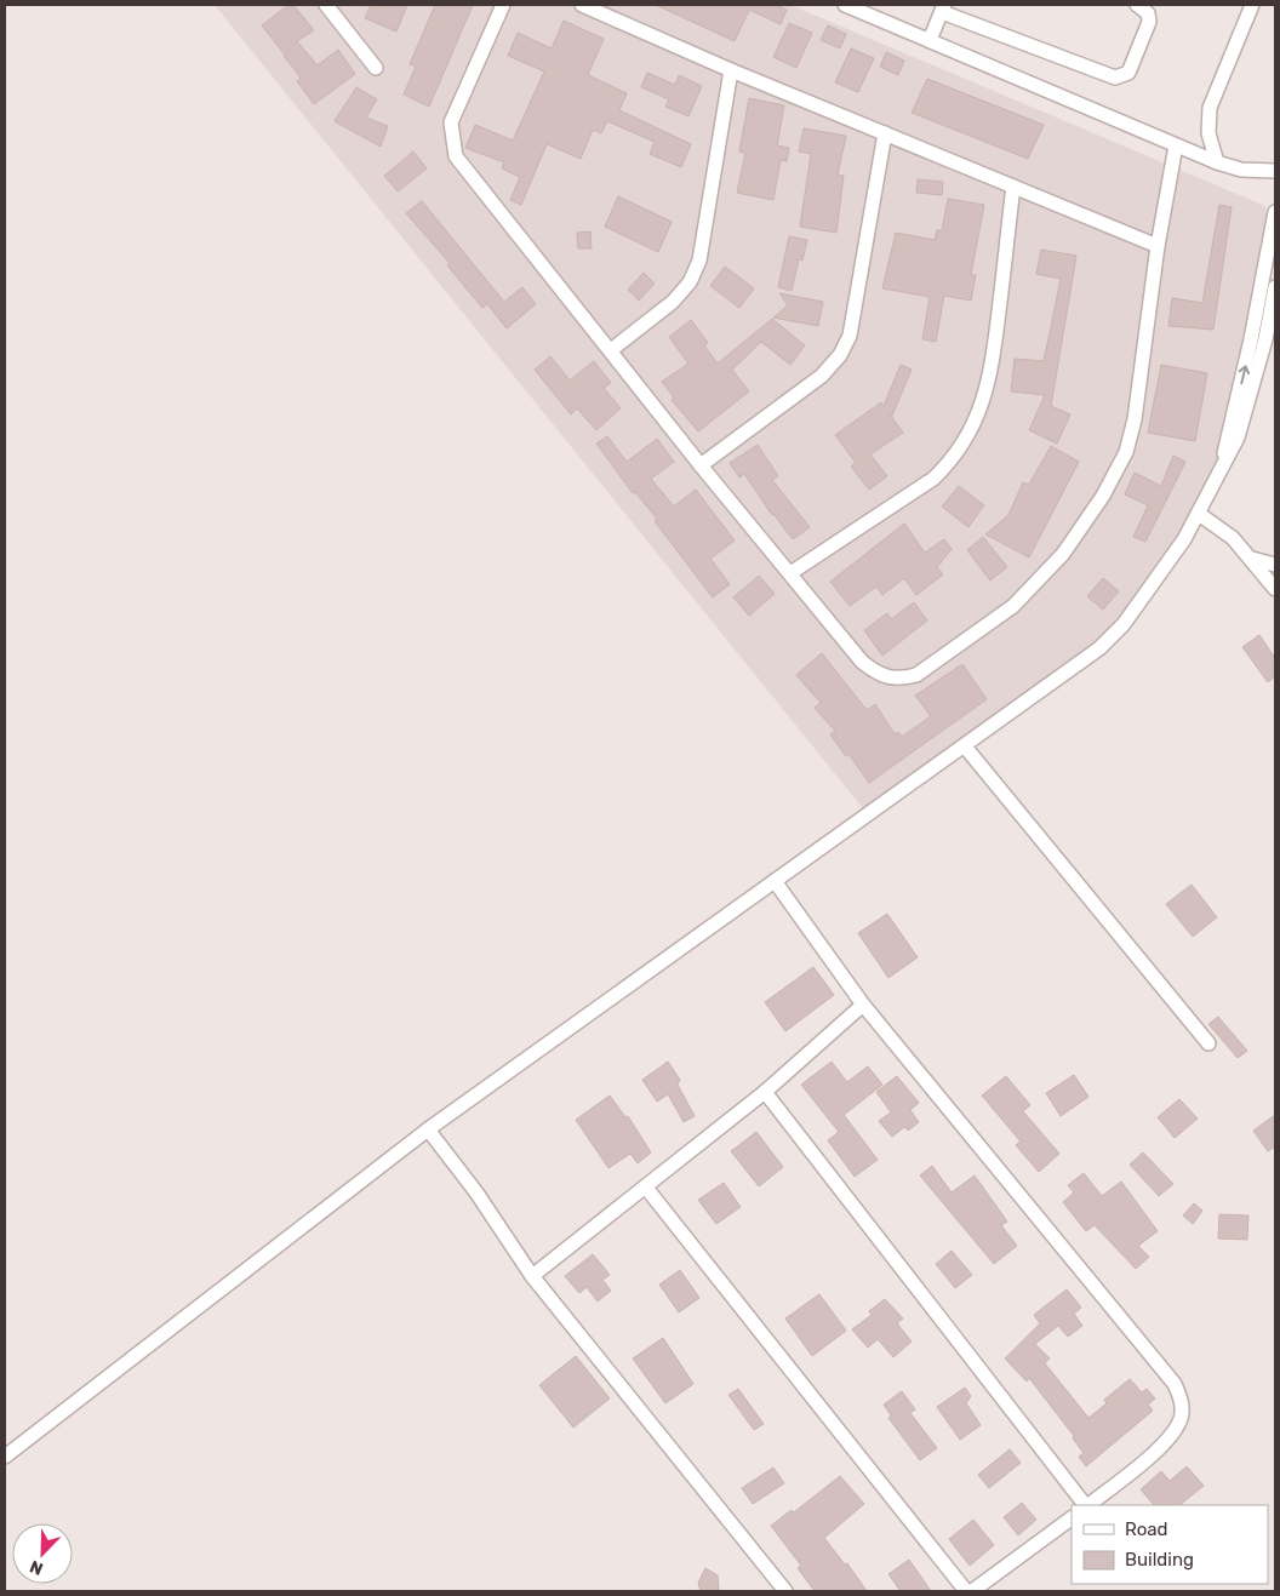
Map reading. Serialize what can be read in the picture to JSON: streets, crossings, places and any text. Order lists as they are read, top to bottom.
{
  "legend": ["Road", "Building"],
  "north": "bottom left"
}
